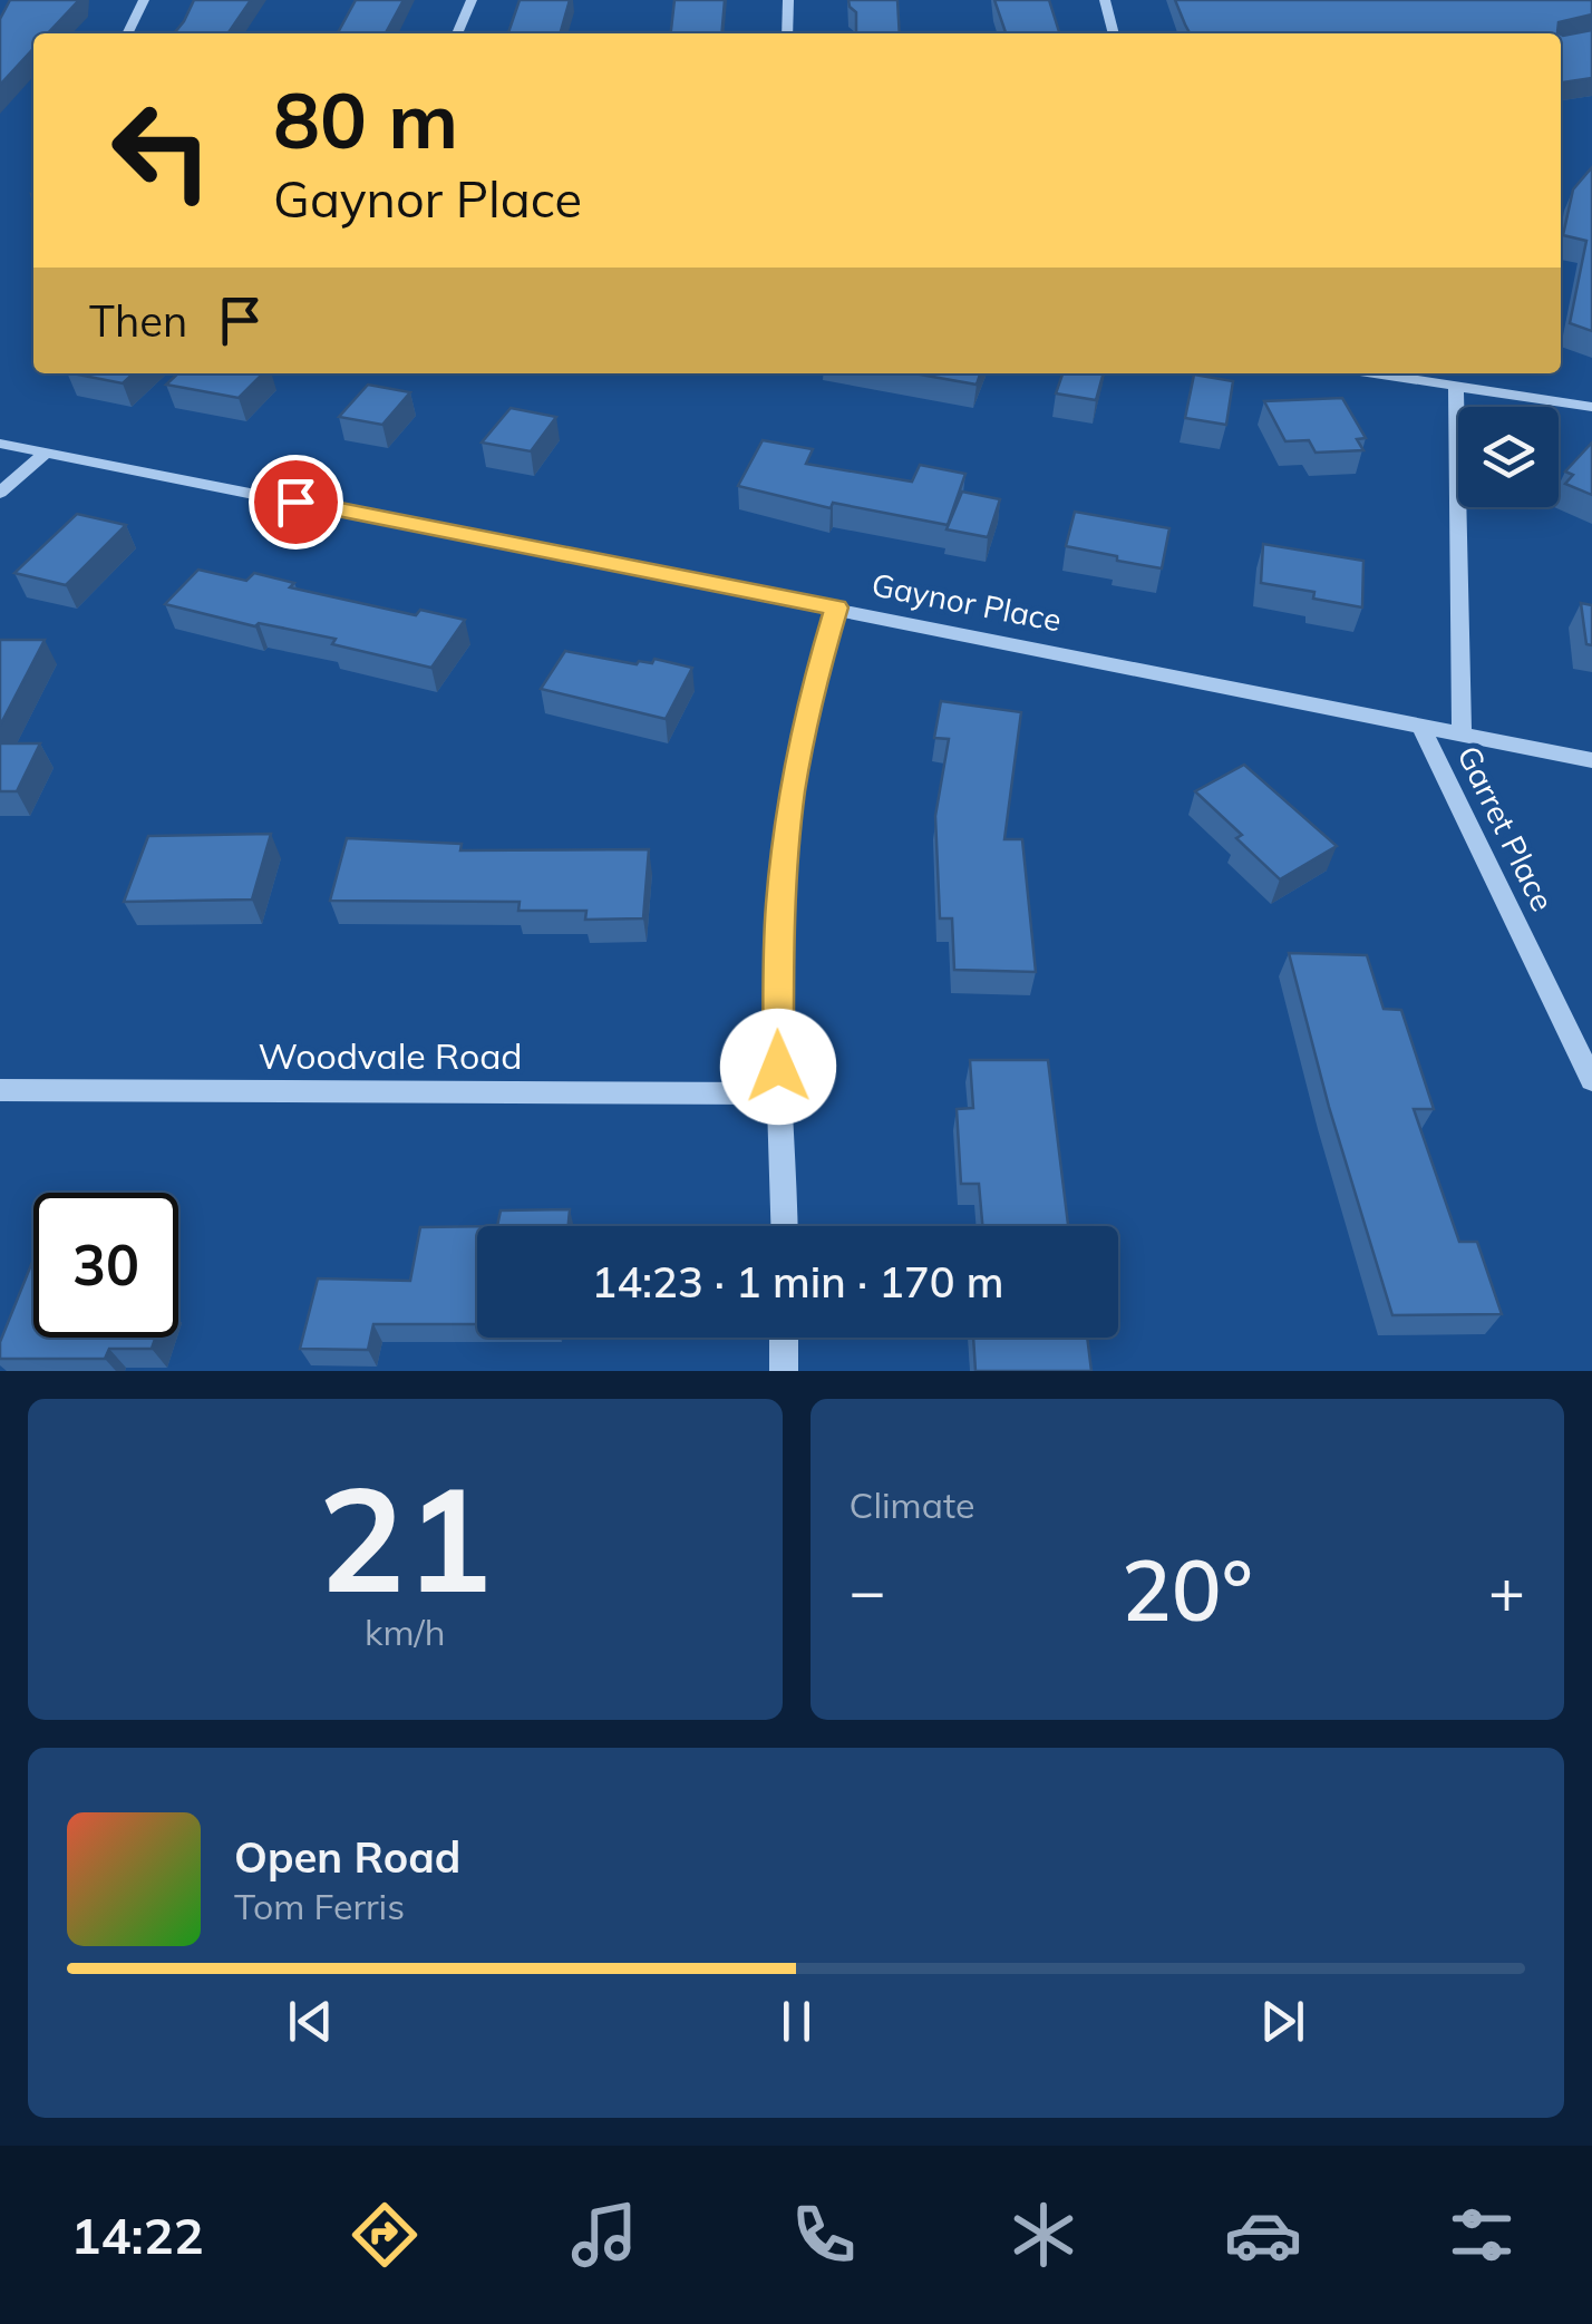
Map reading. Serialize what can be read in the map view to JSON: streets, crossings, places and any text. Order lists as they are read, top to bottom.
{
  "streets": {
    "street": ["Gaynor Place", "Garret Place", "Woodvale Road"]
  },
  "crossings": [
    ["Gaynor Place", "Garret Place"]
  ],
  "page": {
    "turn": ["80 m", "Gaynor Place"],
    "then": "Then",
    "limit": "30",
    "trip": "14:23 · 1 min · 170 m",
    "tile": [
      ["21", "km/h"],
      "Climate"
    ],
    "heat": ["−", "20°", "+"],
    "song": ["Open Road", "Tom Ferris"],
    "tabs": "14:22"
  }
}
